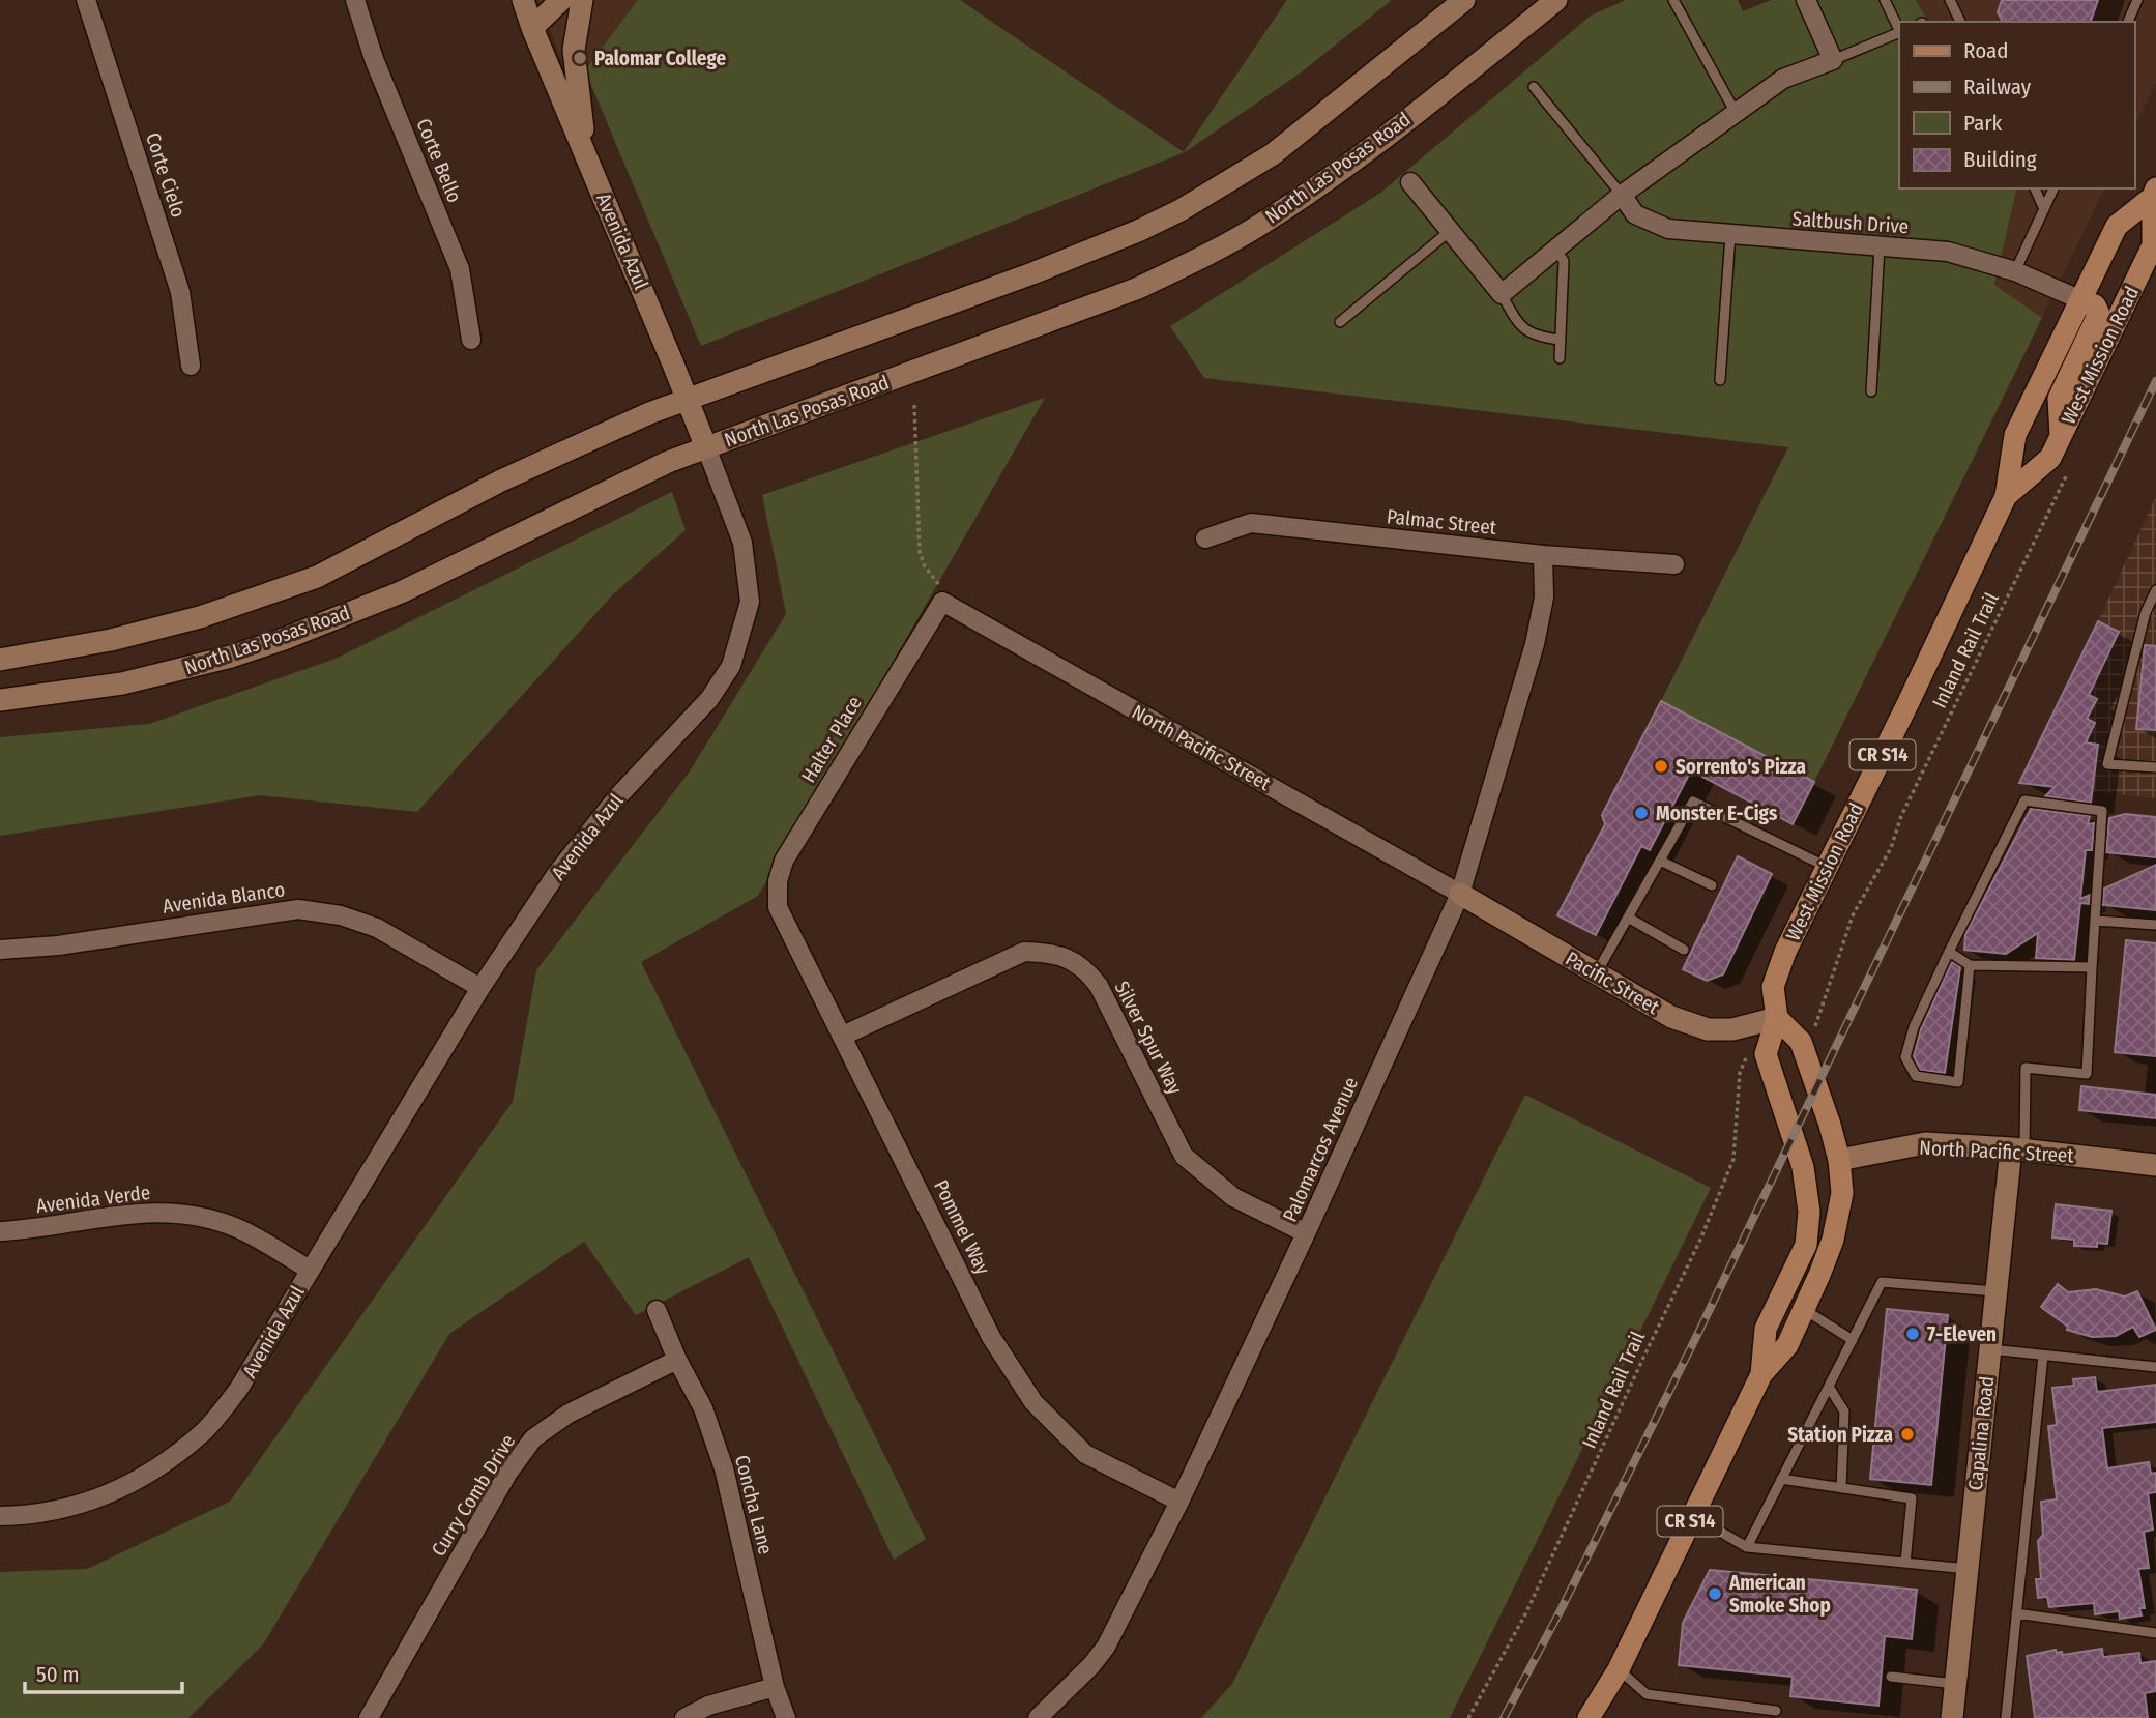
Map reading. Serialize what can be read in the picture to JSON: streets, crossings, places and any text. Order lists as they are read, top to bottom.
{
  "streets": {
    "main road": [
      "North Las Posas Road",
      "Avenida Azul",
      "West Mission Road",
      "North Pacific Street",
      "CR S14",
      "Pacific Street",
      "Capalina Road"
    ],
    "street": [
      "Corte Bello",
      "Corte Cielo",
      "Saltbush Drive",
      "Palmac Street",
      "Halter Place",
      "Avenida Blanco",
      "Silver Spur Way",
      "Palomarcos Avenue",
      "Avenida Verde",
      "Pommel Way",
      "Curry Comb Drive",
      "Concha Lane"
    ],
    "path": ["Inland Rail Trail"]
  },
  "crossings": [
    ["North Las Posas Road", "Avenida Azul"],
    ["Saltbush Drive", "West Mission Road"],
    ["Avenida Azul", "Avenida Blanco"],
    ["Avenida Azul", "Avenida Verde"],
    ["West Mission Road", "North Pacific Street"],
    ["West Mission Road", "Pacific Street"],
    ["Palmac Street", "Palomarcos Avenue"],
    ["Halter Place", "North Pacific Street"],
    ["Halter Place", "Pommel Way"],
    ["North Pacific Street", "Pacific Street"],
    ["North Pacific Street", "Palomarcos Avenue"],
    ["North Pacific Street", "Capalina Road"],
    ["Pacific Street", "Palomarcos Avenue"],
    ["Silver Spur Way", "Palomarcos Avenue"],
    ["Silver Spur Way", "Pommel Way"],
    ["Palomarcos Avenue", "Pommel Way"],
    ["Curry Comb Drive", "Concha Lane"]
  ],
  "places": [
    "Palomar College",
    "Sorrento's Pizza",
    "Monster E-Cigs",
    "7-Eleven",
    "Station Pizza",
    "American Smoke Shop"
  ],
  "legend": [
    "Road",
    "Railway",
    "Park",
    "Building"
  ],
  "scale_bar": "50 m"
}
